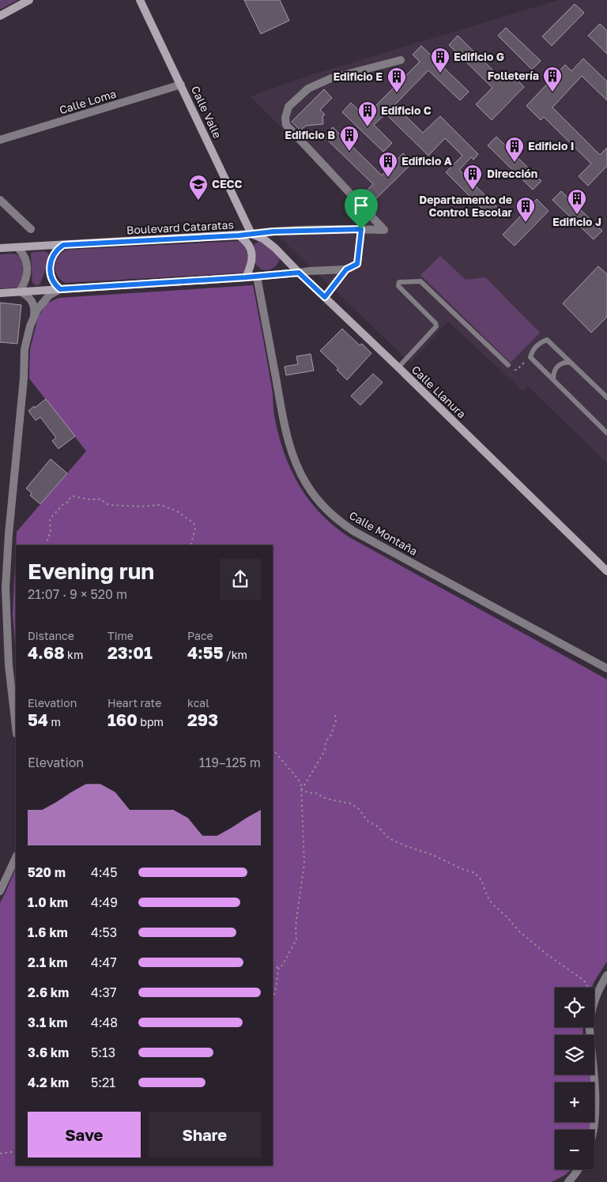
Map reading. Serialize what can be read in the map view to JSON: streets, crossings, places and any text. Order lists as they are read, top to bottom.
{
  "streets": {
    "street": [
      "Calle Loma",
      "Calle Valle",
      "Boulevard Cataratas",
      "Calle Llanura",
      "Calle Montaña"
    ]
  },
  "crossings": [
    ["Calle Loma", "Calle Valle"],
    ["Calle Valle", "Boulevard Cataratas"],
    ["Calle Valle", "Calle Llanura"],
    ["Boulevard Cataratas", "Calle Llanura"]
  ],
  "places": {
    "building": [
      "Edificio G",
      "Folletería",
      "Edificio E",
      "Edificio C",
      "Edificio B",
      "Edificio I",
      "Edificio A",
      "Dirección",
      "Edificio J",
      "Departamento de Control Escolar"
    ],
    "school or university": ["CECC"]
  },
  "page": {
    "heading": ["Evening run", "21:07 · 9 × 520 m"],
    "stats": [
      ["Distance", "4.68 km"],
      ["Time", "23:01"],
      ["Pace", "4:55 /km"],
      ["Elevation", "54 m"],
      ["Heart rate", "160 bpm"],
      ["kcal", "293"]
    ],
    "chart": ["Elevation", "119–125 m"],
    "list": [
      {
        "name": "520 m",
        "note": "4:45"
      },
      {
        "name": "1.0 km",
        "note": "4:49"
      },
      {
        "name": "1.6 km",
        "note": "4:53"
      },
      {
        "name": "2.1 km",
        "note": "4:47"
      },
      {
        "name": "2.6 km",
        "note": "4:37"
      },
      {
        "name": "3.1 km",
        "note": "4:48"
      },
      {
        "name": "3.6 km",
        "note": "5:13"
      },
      {
        "name": "4.2 km",
        "note": "5:21"
      }
    ],
    "map_buttons": ["+", "−"],
    "buttons": ["Save", "Share"]
  }
}
